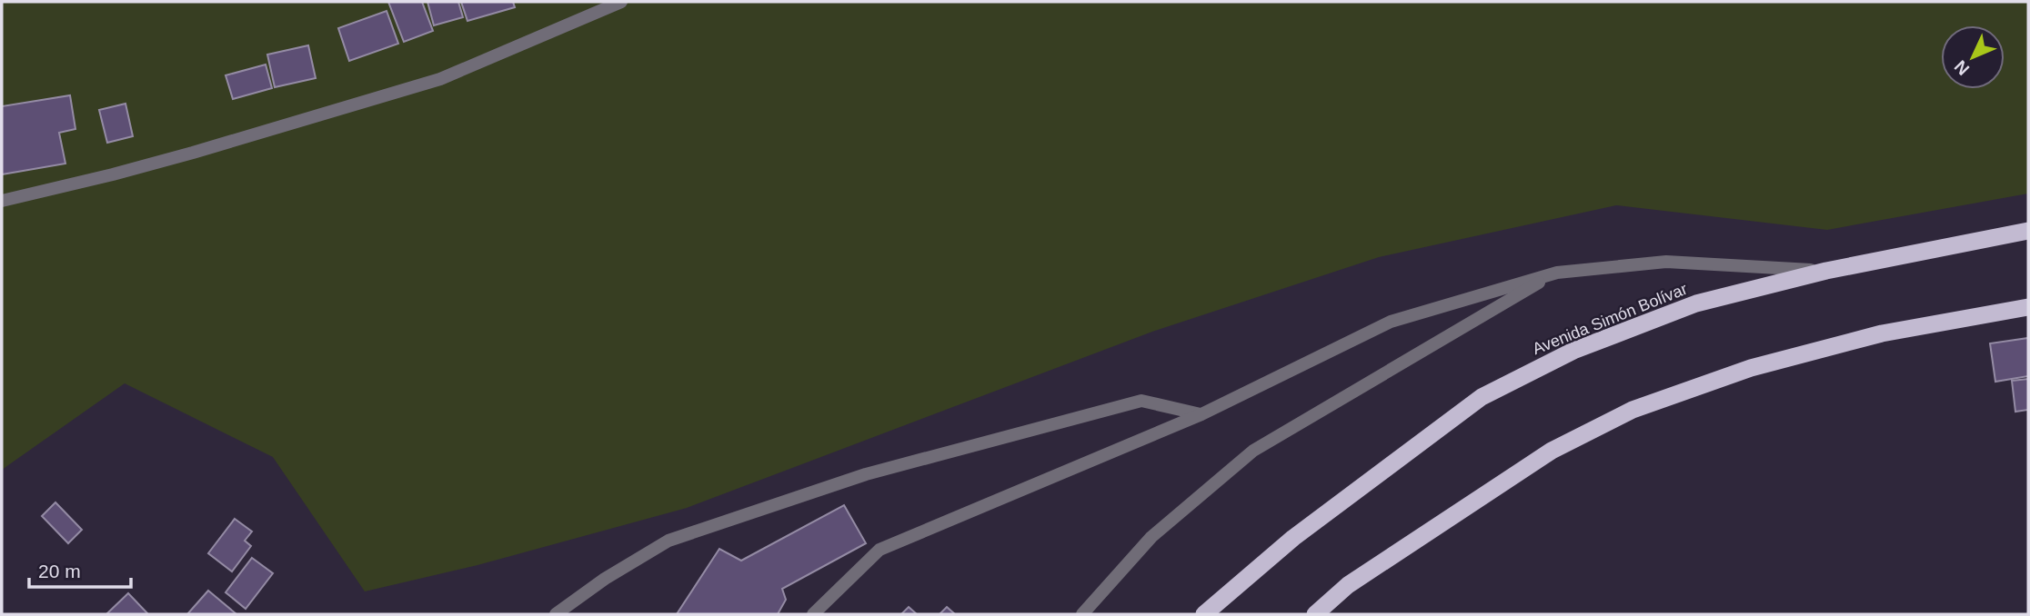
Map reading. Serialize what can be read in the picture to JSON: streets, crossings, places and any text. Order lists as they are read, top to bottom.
{
  "streets": {
    "highway": ["Avenida Simón Bolívar"]
  },
  "scale_bar": "20 m",
  "north": "bottom left"
}
